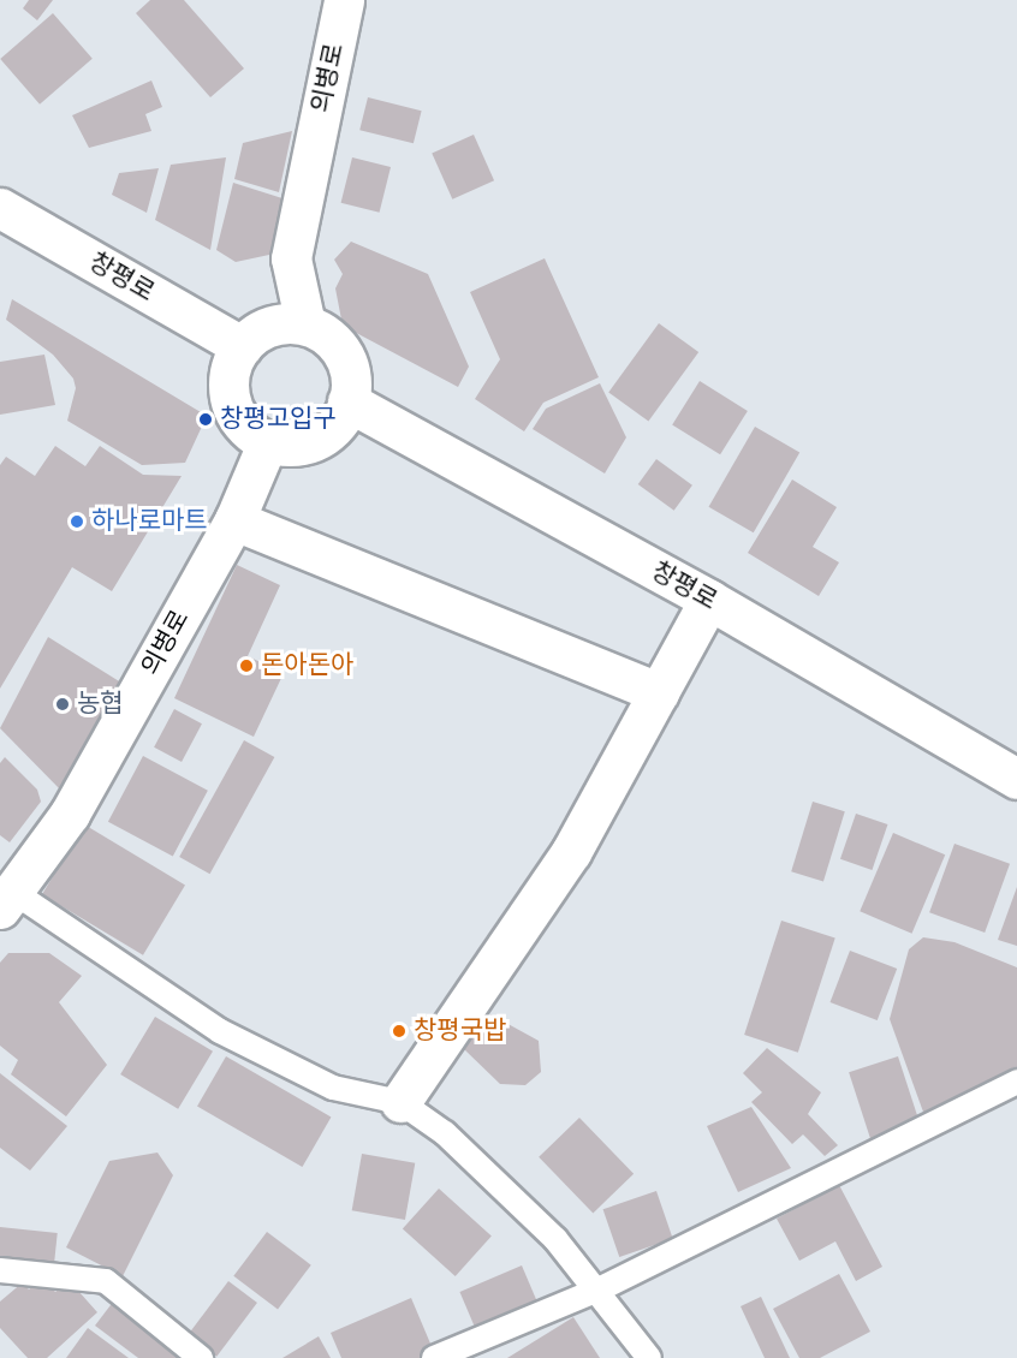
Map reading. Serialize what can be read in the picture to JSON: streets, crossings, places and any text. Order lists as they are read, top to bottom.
{
  "streets": {
    "street": ["의병로", "창평로"]
  },
  "crossings": [
    ["의병로", "창평로"]
  ],
  "places": [
    "창평고입구",
    "하나로마트",
    "돈아돈아",
    "농협",
    "창평국밥"
  ]
}
